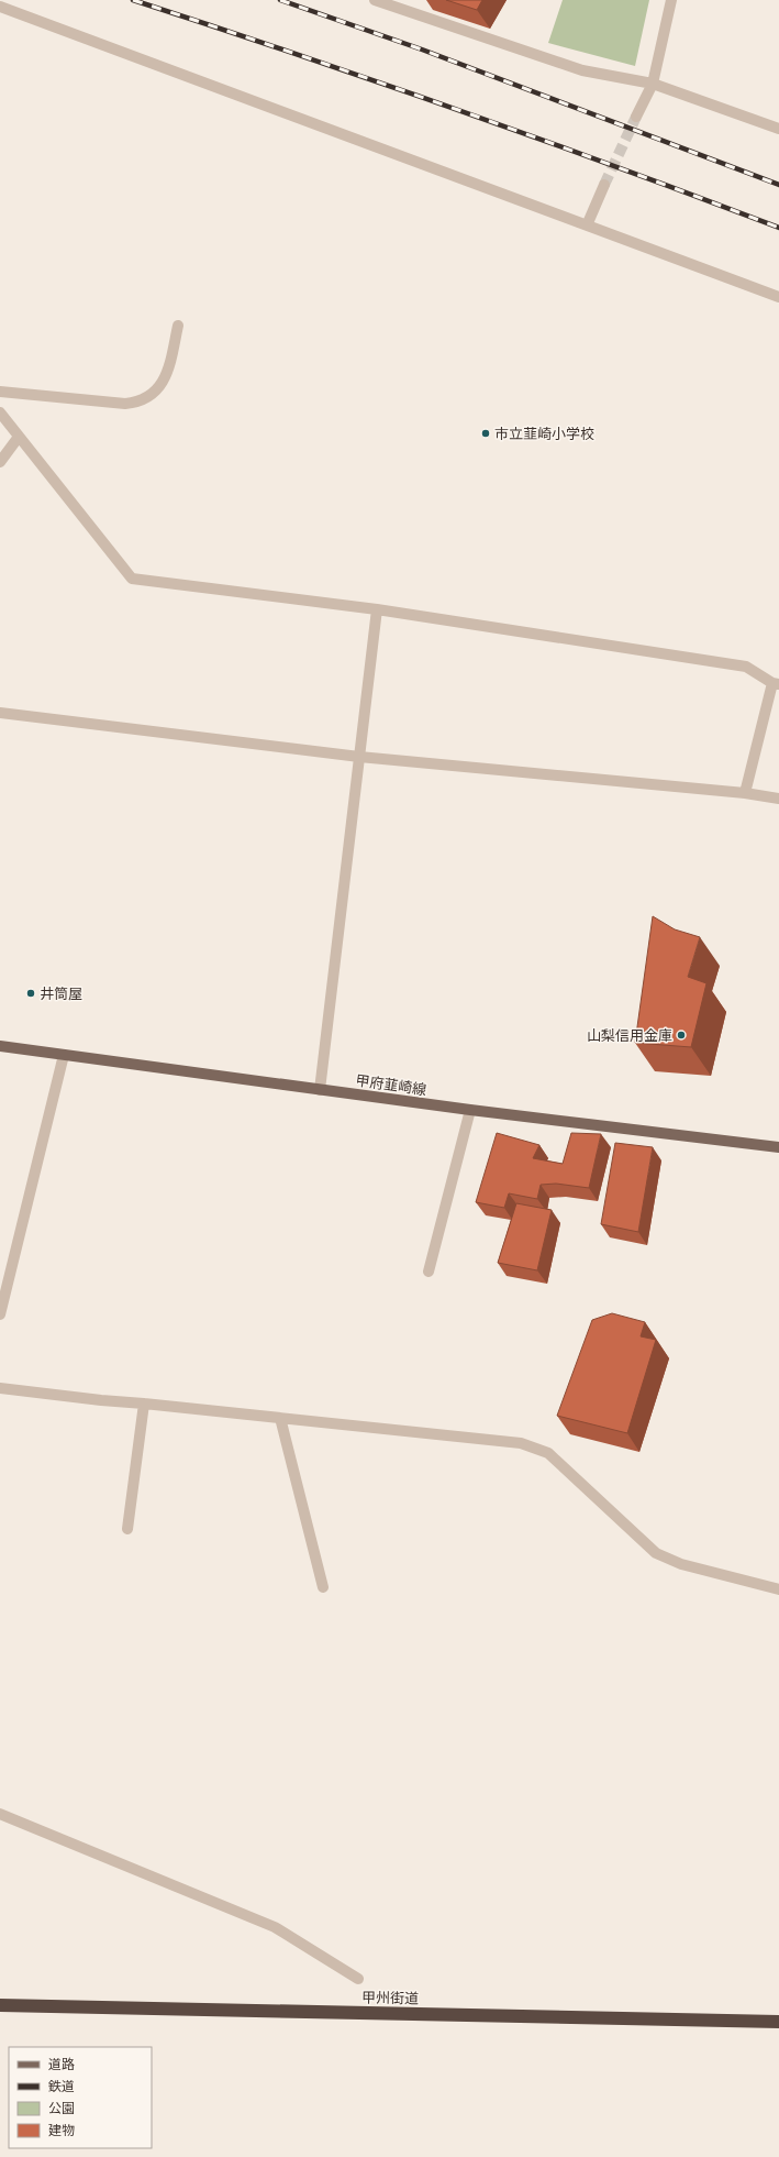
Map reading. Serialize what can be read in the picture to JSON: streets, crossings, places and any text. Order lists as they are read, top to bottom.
{
  "streets": {
    "highway": ["甲州街道"],
    "main road": ["甲府韮崎線"]
  },
  "places": ["市立韮崎小学校", "井筒屋", "山梨信用金庫"],
  "legend": [
    "道路",
    "鉄道",
    "公園",
    "建物"
  ]
}
